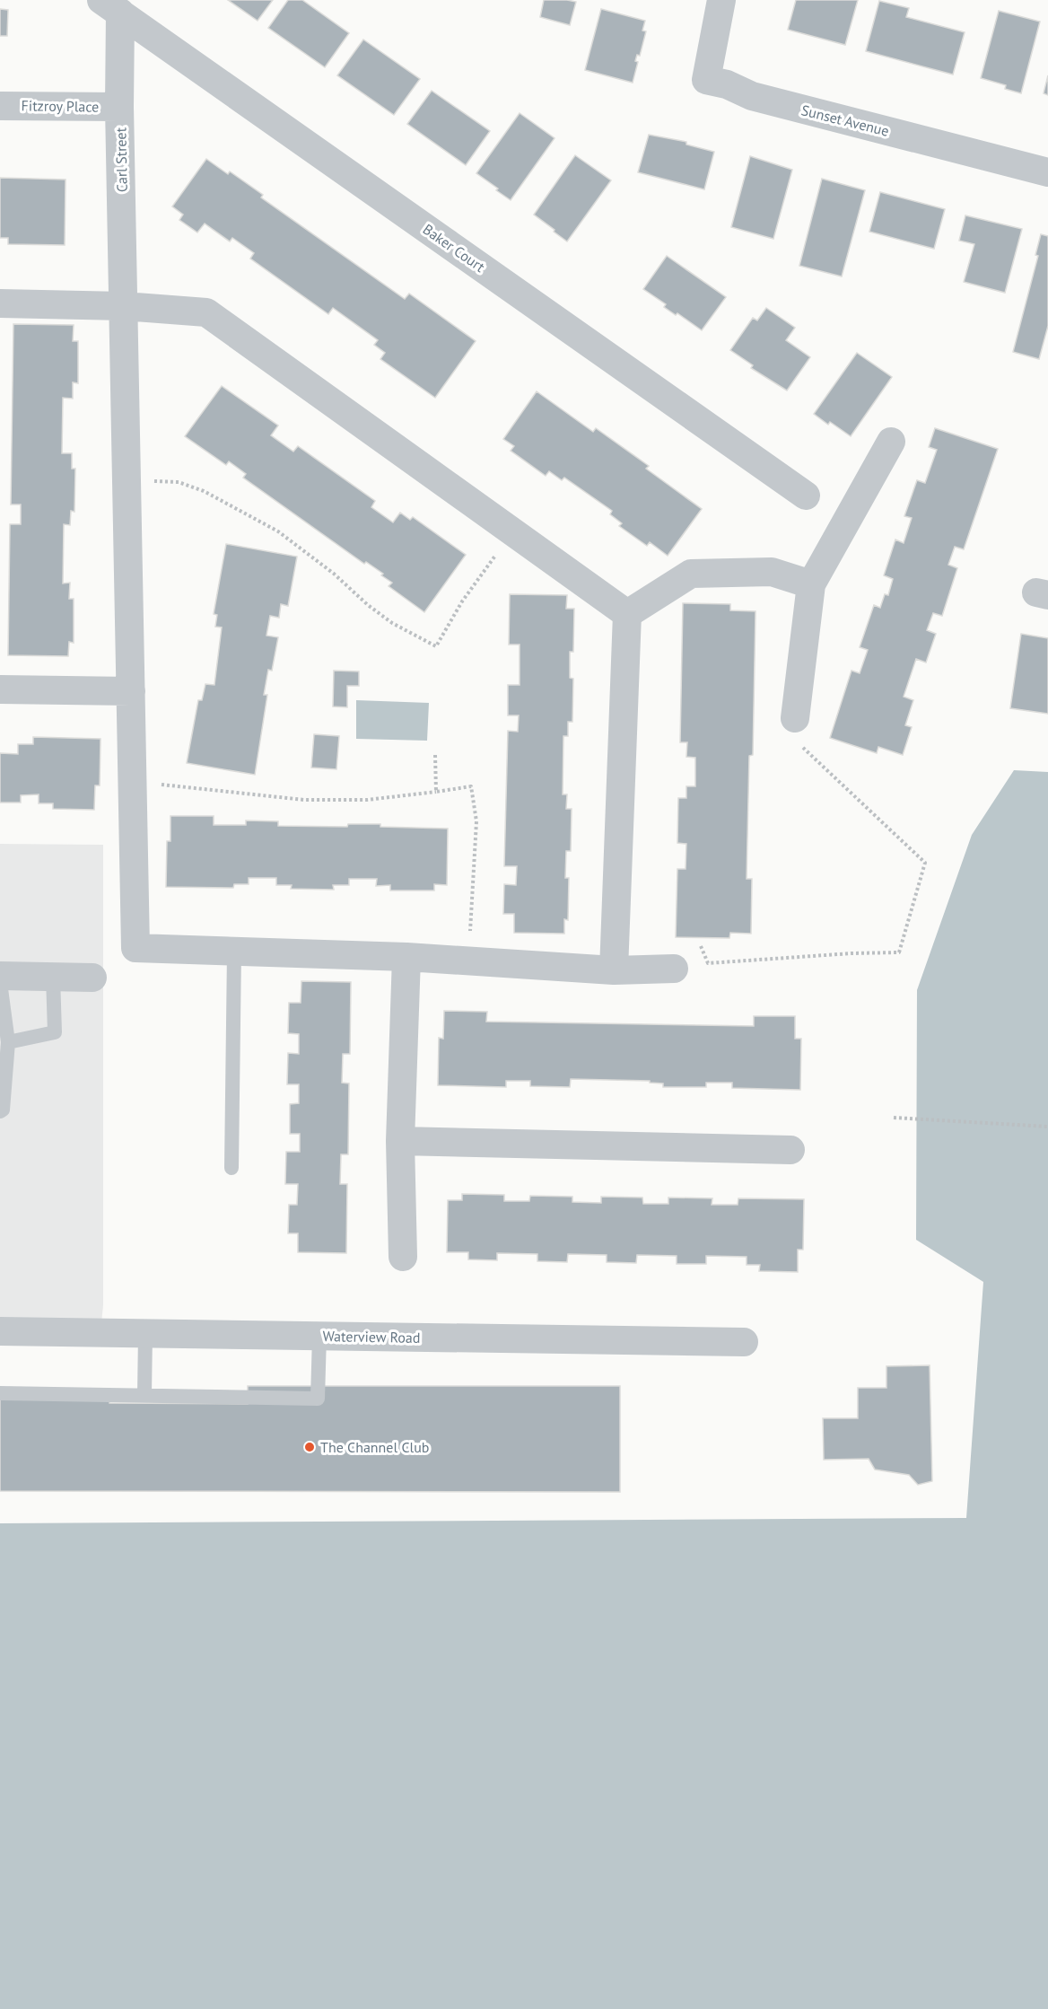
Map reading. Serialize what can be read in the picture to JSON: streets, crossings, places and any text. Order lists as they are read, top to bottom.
{
  "streets": {
    "street": [
      "Fitzroy Place",
      "Sunset Avenue",
      "Carl Street",
      "Baker Court",
      "Waterview Road"
    ]
  },
  "crossings": [
    ["Fitzroy Place", "Carl Street"],
    ["Carl Street", "Baker Court"]
  ],
  "places": ["The Channel Club"]
}
